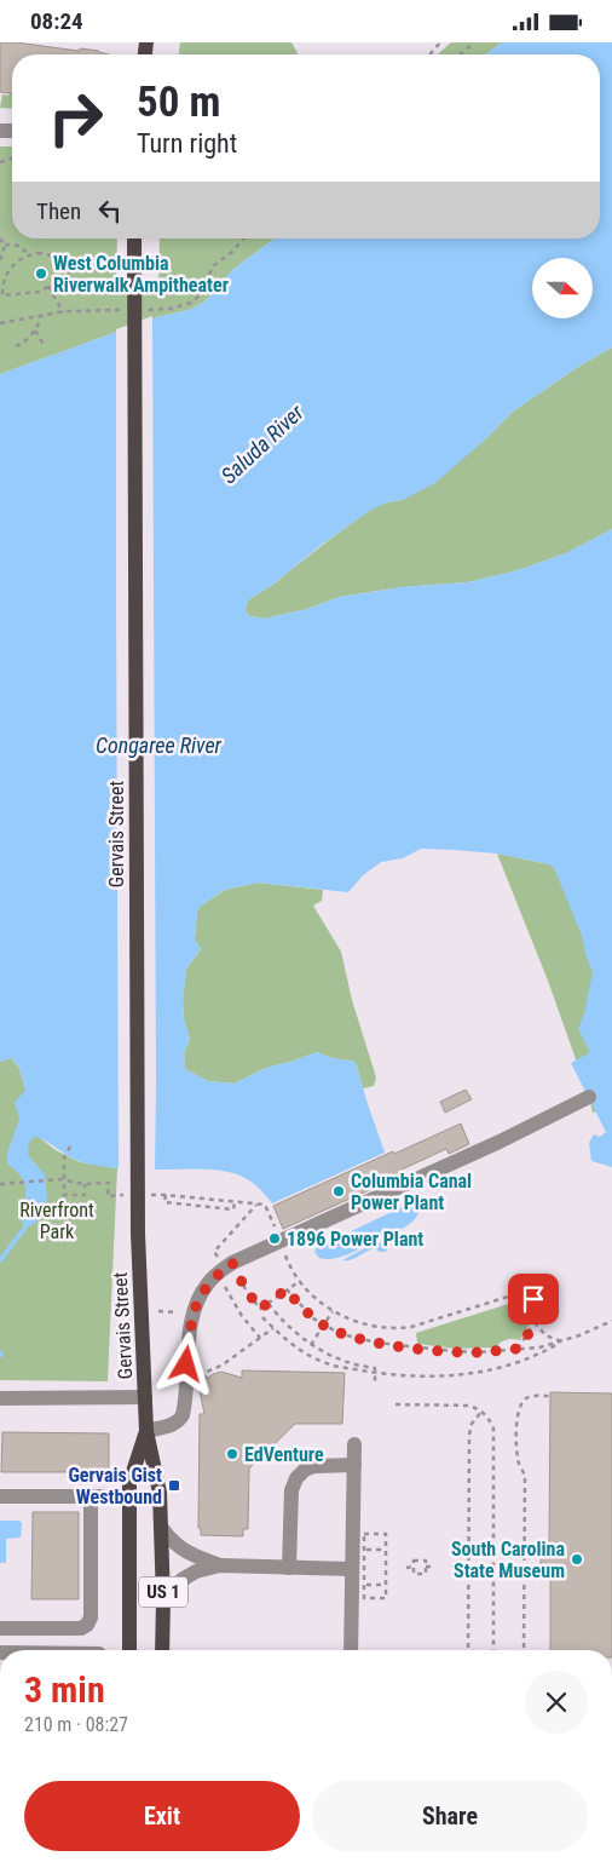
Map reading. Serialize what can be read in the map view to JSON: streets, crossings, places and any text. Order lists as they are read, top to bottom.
{
  "streets": {
    "main road": ["Gervais Street", "US 1"]
  },
  "water": ["Saluda River", "Congaree River"],
  "parks": ["Riverfront Park"],
  "places": {
    "other": [
      "West Columbia Riverwalk Ampitheater",
      "Columbia Canal Power Plant",
      "1896 Power Plant",
      "EdVenture",
      "South Carolina State Museum"
    ],
    "transit": ["Gervais Gist Westbound"]
  },
  "north": "right",
  "page": {
    "status": "08:24",
    "turn": ["50 m", "Turn right"],
    "then": "Then",
    "heading": ["3 min", "210 m · 08:27"],
    "buttons": ["Exit", "Share"]
  }
}
